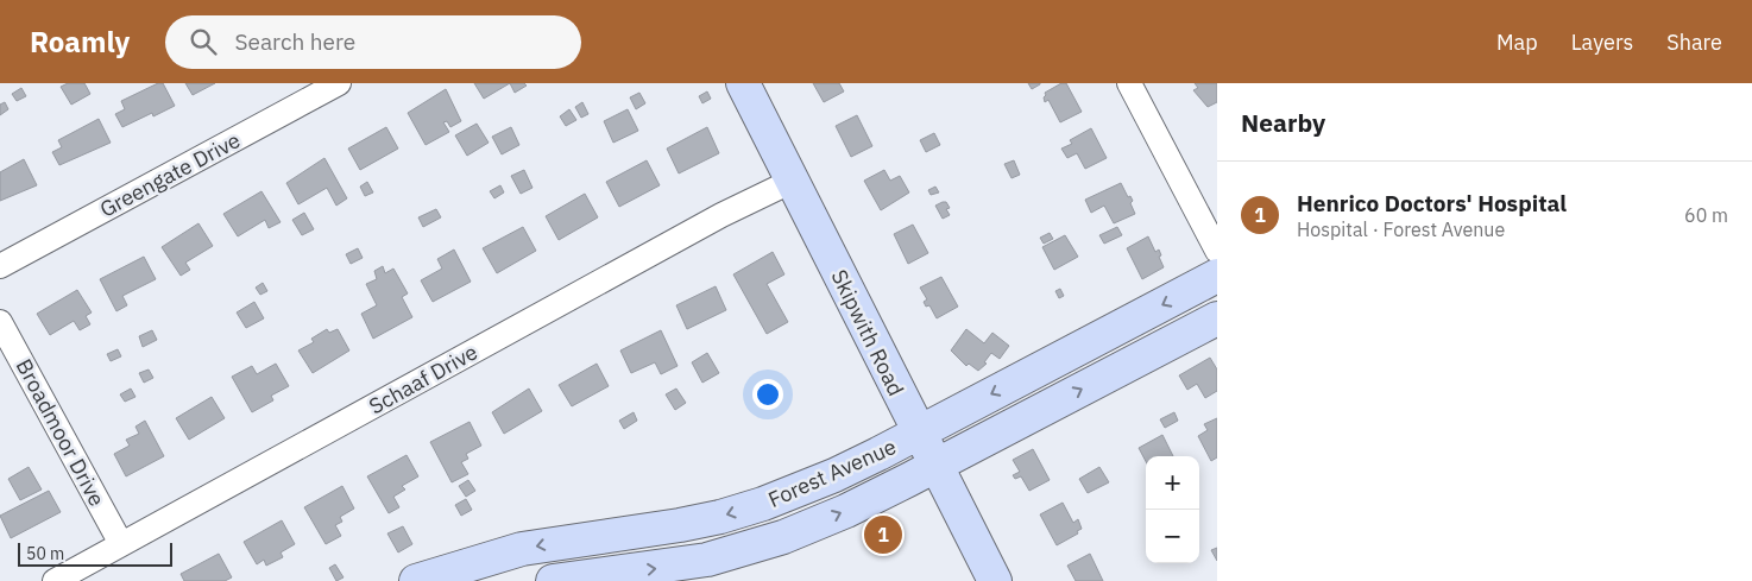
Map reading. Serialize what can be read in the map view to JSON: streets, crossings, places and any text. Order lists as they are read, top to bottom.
{
  "streets": {
    "main road": ["Skipwith Road", "Forest Avenue"],
    "street": ["Greengate Drive", "Schaaf Drive", "Broadmoor Drive"]
  },
  "crossings": [
    ["Skipwith Road", "Schaaf Drive"],
    ["Skipwith Road", "Forest Avenue"],
    ["Schaaf Drive", "Broadmoor Drive"]
  ],
  "scale_bar": "50 m",
  "page": {
    "header": "Roamly",
    "search": "Search here",
    "nav": ["Map", "Layers", "Share"],
    "heading": "Nearby",
    "list": [
      {
        "mark": "1",
        "name": "Henrico Doctors' Hospital",
        "note": "Hospital · Forest Avenue",
        "value": "60 m"
      }
    ],
    "map_buttons": ["+", "−"],
    "pins": "1",
    "scale": "50 m"
  }
}
